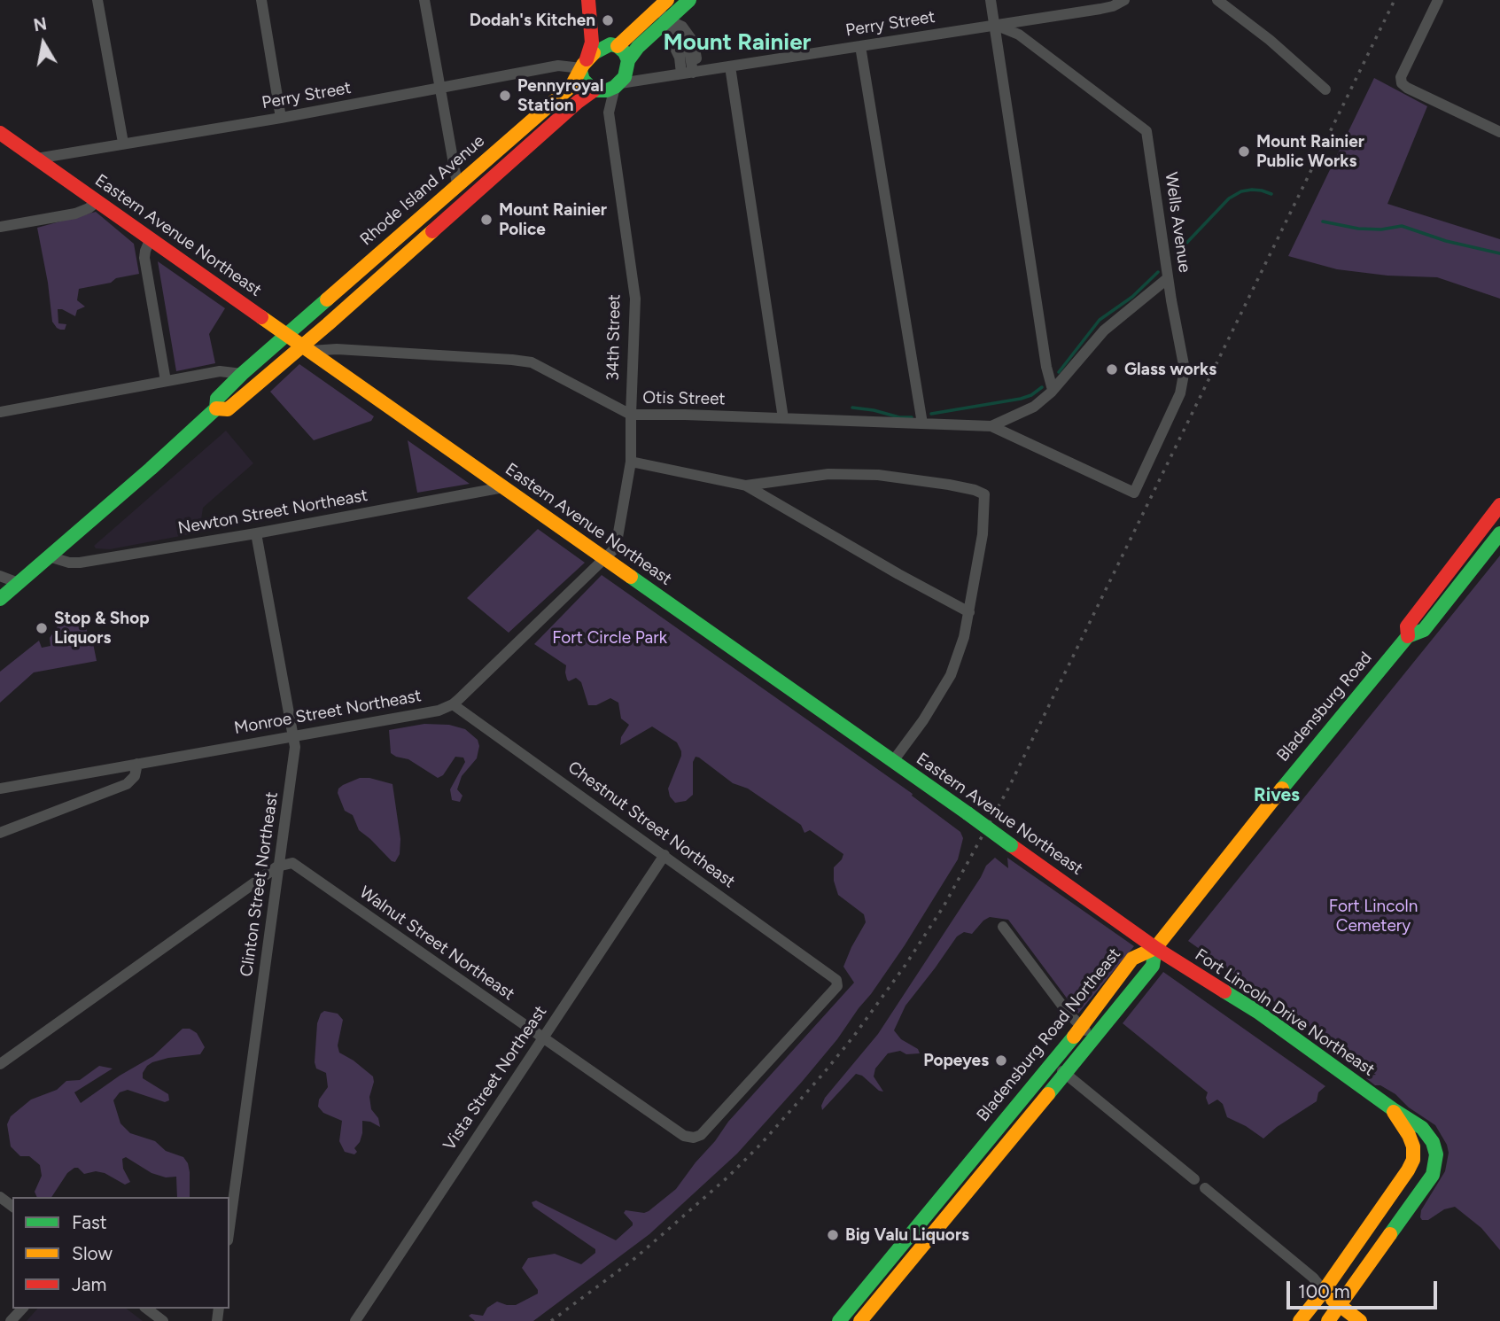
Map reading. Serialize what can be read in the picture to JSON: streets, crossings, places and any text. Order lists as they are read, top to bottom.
{
  "streets": {
    "main road": [
      "Rhode Island Avenue",
      "Eastern Avenue Northeast",
      "Bladensburg Road",
      "Fort Lincoln Drive Northeast",
      "Bladensburg Road Northeast"
    ],
    "street": [
      "Perry Street",
      "Wells Avenue",
      "34th Street",
      "Otis Street",
      "Newton Street Northeast",
      "Monroe Street Northeast",
      "Chestnut Street Northeast",
      "Clinton Street Northeast",
      "Walnut Street Northeast",
      "Vista Street Northeast"
    ]
  },
  "crossings": [
    ["Perry Street", "Rhode Island Avenue"],
    ["Perry Street", "Wells Avenue"],
    ["Perry Street", "Eastern Avenue Northeast"],
    ["Perry Street", "34th Street"],
    ["Rhode Island Avenue", "Eastern Avenue Northeast"],
    ["Rhode Island Avenue", "34th Street"],
    ["Wells Avenue", "Otis Street"],
    ["Eastern Avenue Northeast", "34th Street"],
    ["Eastern Avenue Northeast", "Otis Street"],
    ["Eastern Avenue Northeast", "Newton Street Northeast"],
    ["Eastern Avenue Northeast", "Bladensburg Road"],
    ["Eastern Avenue Northeast", "Monroe Street Northeast"],
    ["Eastern Avenue Northeast", "Fort Lincoln Drive Northeast"],
    ["Eastern Avenue Northeast", "Bladensburg Road Northeast"],
    ["34th Street", "Otis Street"],
    ["34th Street", "Monroe Street Northeast"],
    ["Newton Street Northeast", "Clinton Street Northeast"],
    ["Bladensburg Road", "Fort Lincoln Drive Northeast"],
    ["Bladensburg Road", "Bladensburg Road Northeast"],
    ["Monroe Street Northeast", "Chestnut Street Northeast"],
    ["Monroe Street Northeast", "Clinton Street Northeast"],
    ["Chestnut Street Northeast", "Walnut Street Northeast"],
    ["Chestnut Street Northeast", "Vista Street Northeast"],
    ["Clinton Street Northeast", "Walnut Street Northeast"],
    ["Walnut Street Northeast", "Vista Street Northeast"],
    ["Fort Lincoln Drive Northeast", "Bladensburg Road Northeast"]
  ],
  "districts": ["Mount Rainier", "Rives"],
  "parks": ["Fort Circle Park", "Fort Lincoln Cemetery"],
  "places": [
    "Dodah's Kitchen",
    "Pennyroyal Station",
    "Mount Rainier Public Works",
    "Mount Rainier Police",
    "Glass works",
    "Stop & Shop Liquors",
    "Popeyes",
    "Big Valu Liquors"
  ],
  "legend": ["Fast", "Slow", "Jam"],
  "scale_bar": "100 m",
  "north": "top"
}
